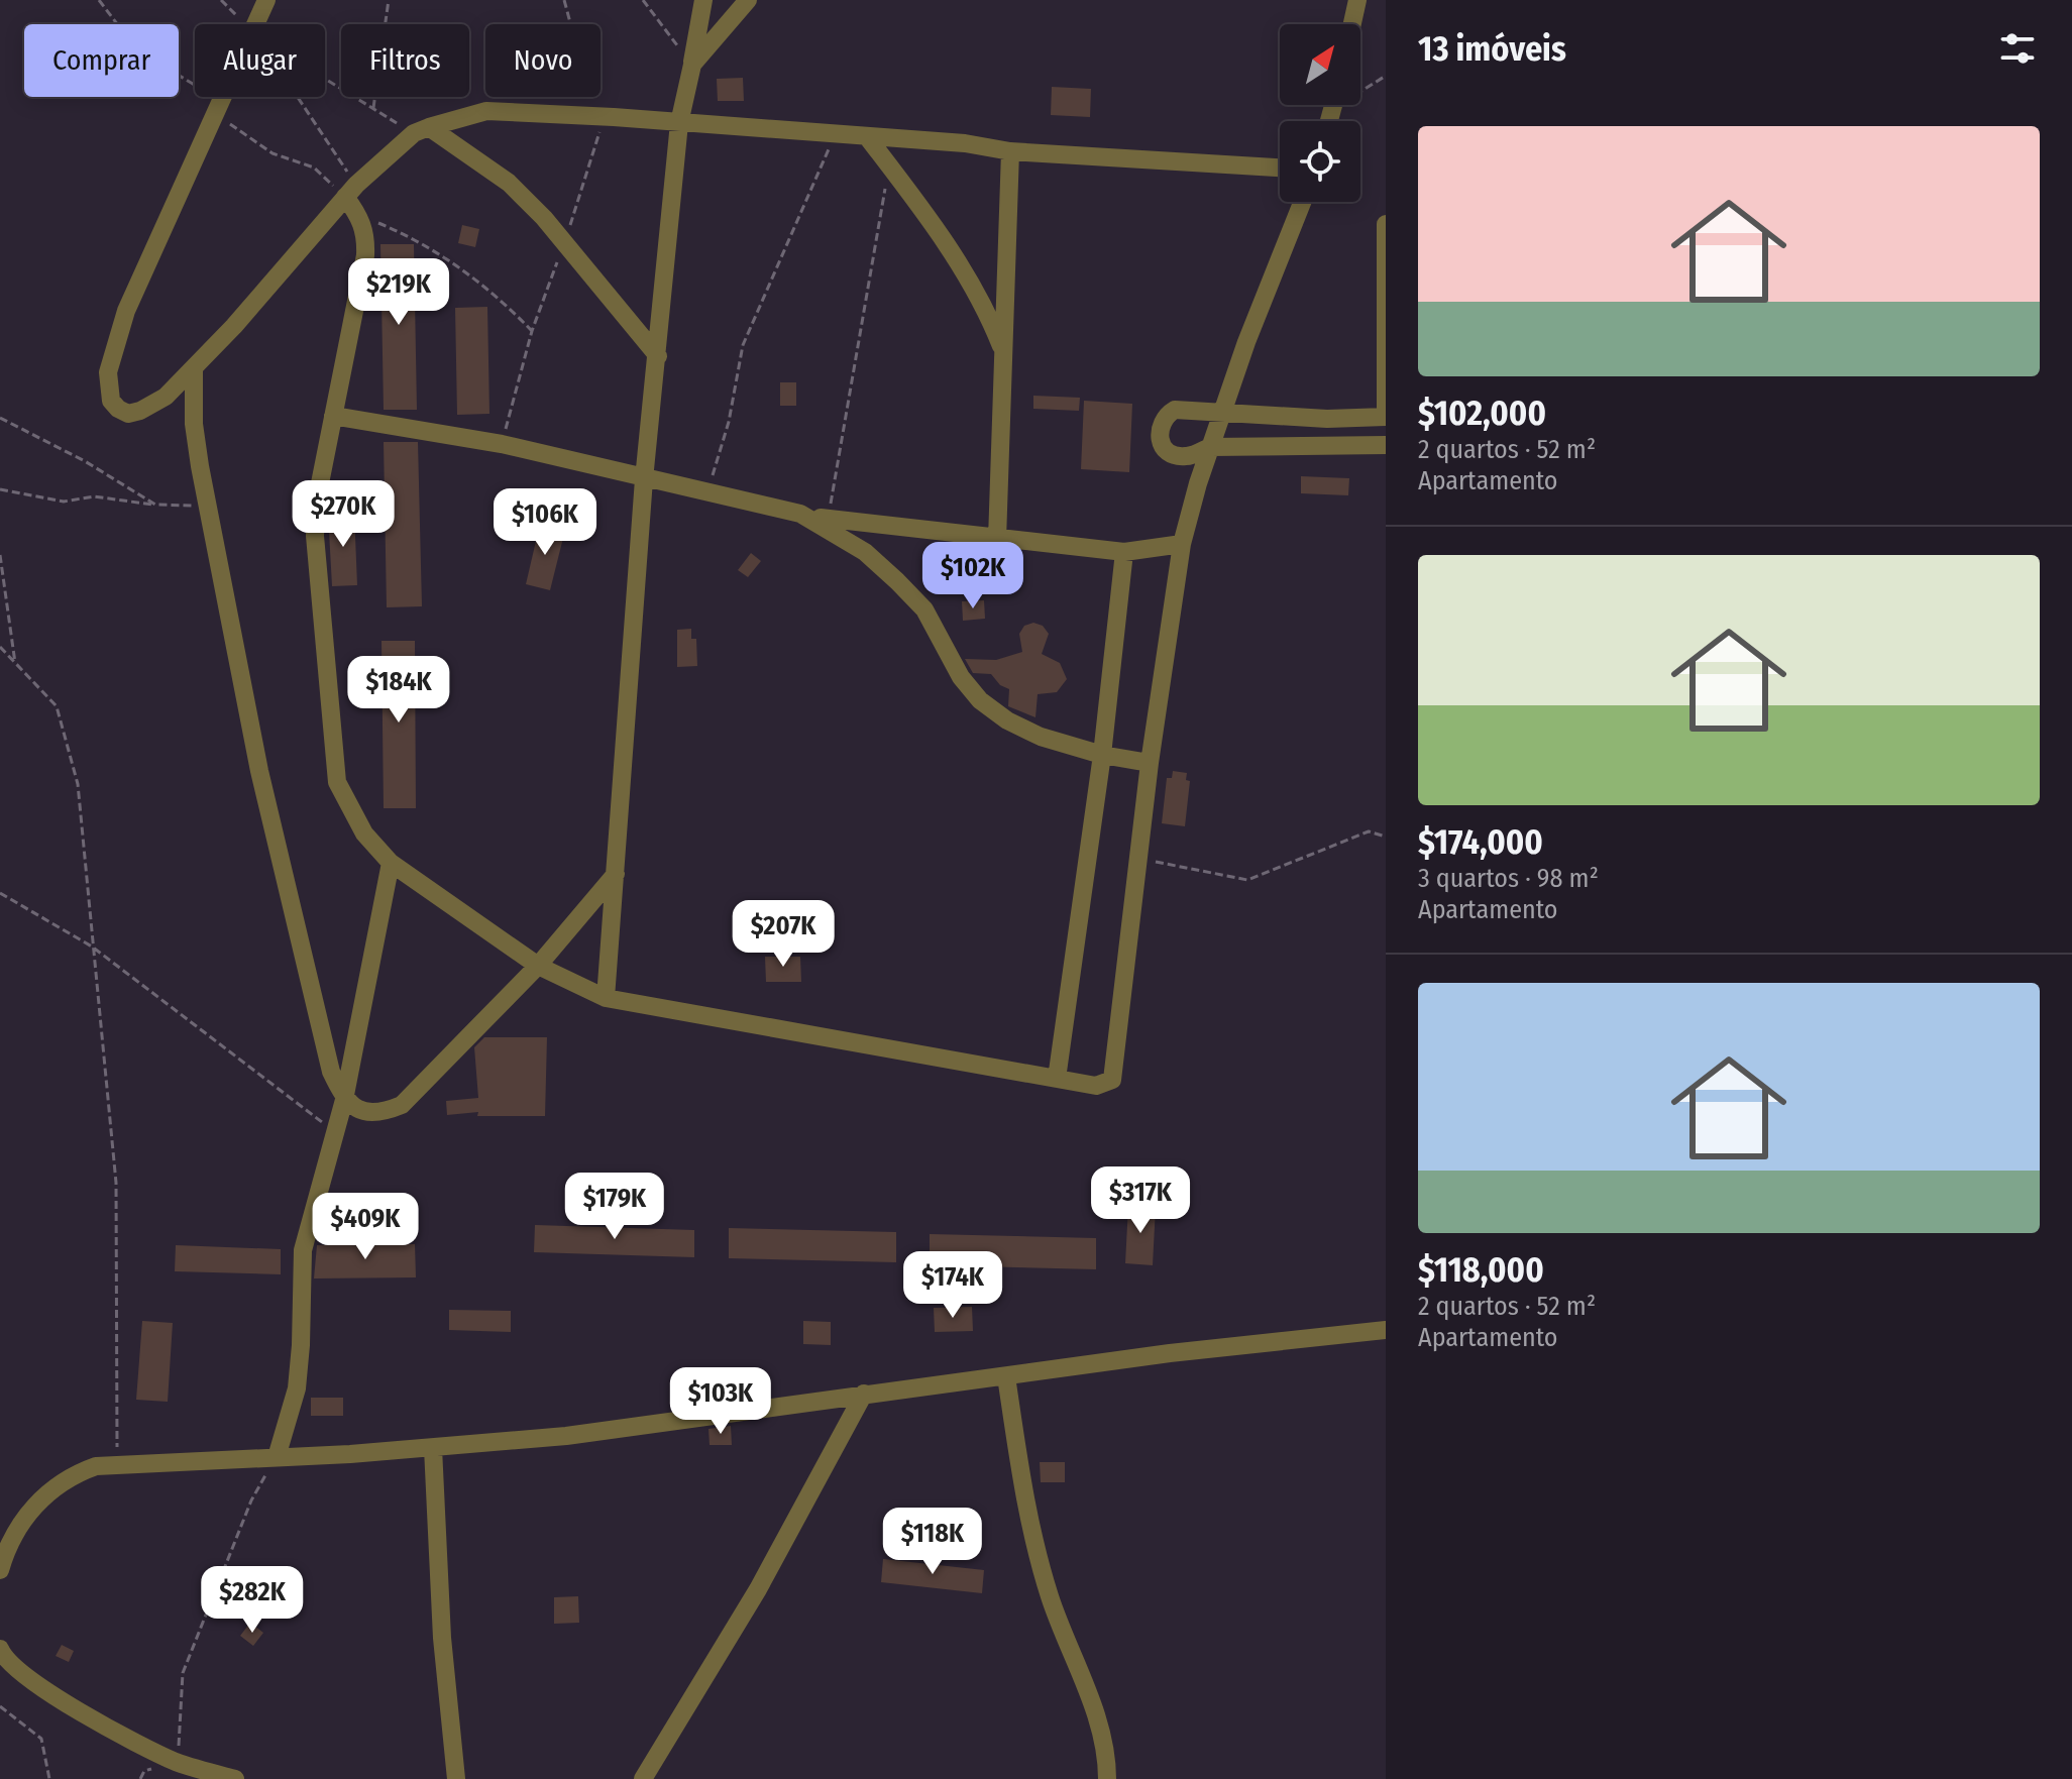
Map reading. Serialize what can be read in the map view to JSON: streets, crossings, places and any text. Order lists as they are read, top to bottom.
{
  "north": "top right",
  "page": {
    "heading": "13 imóveis",
    "chip": [
      "Comprar",
      "Alugar",
      "Filtros",
      "Novo"
    ],
    "list": [
      {
        "name": "$102,000",
        "note": "2 quartos · 52 m² · Apartamento"
      },
      {
        "name": "$174,000",
        "note": "3 quartos · 98 m² · Apartamento"
      },
      {
        "name": "$118,000",
        "note": "2 quartos · 52 m² · Apartamento"
      }
    ],
    "price": [
      "$219K",
      "$270K",
      "$106K",
      "$102K",
      "$184K",
      "$207K",
      "$317K",
      "$179K",
      "$409K",
      "$174K",
      "$103K",
      "$118K",
      "$282K"
    ]
  }
}
